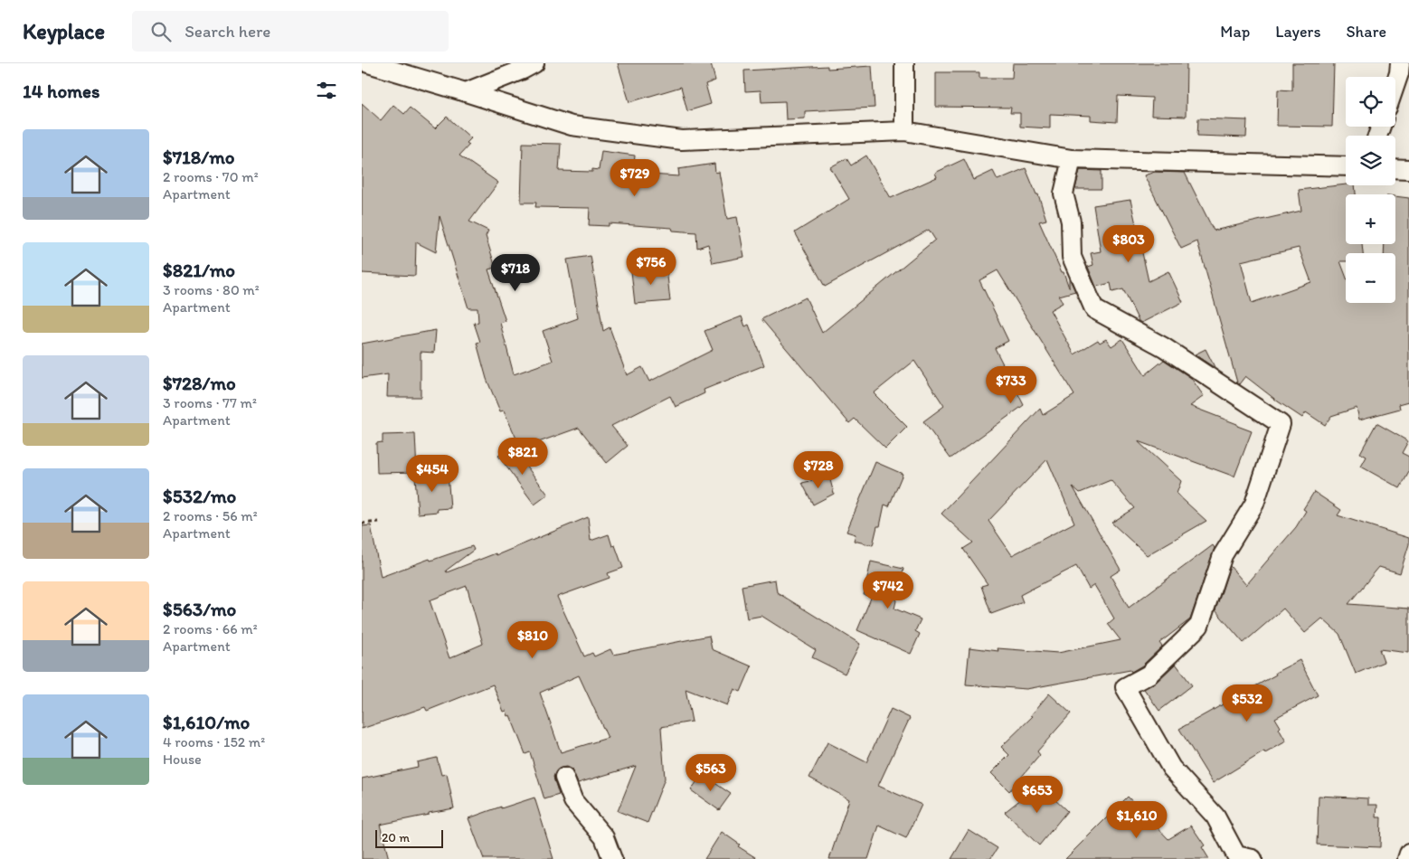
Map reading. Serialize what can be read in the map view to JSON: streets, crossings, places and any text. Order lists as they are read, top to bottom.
{
  "scale_bar": "20 m",
  "page": {
    "header": "Keyplace",
    "search": "Search here",
    "nav": ["Map", "Layers", "Share"],
    "heading": "14 homes",
    "map_buttons": ["+", "−"],
    "list": [
      {
        "name": "$718/mo",
        "note": "2 rooms · 70 m² · Apartment"
      },
      {
        "name": "$821/mo",
        "note": "3 rooms · 80 m² · Apartment"
      },
      {
        "name": "$728/mo",
        "note": "3 rooms · 77 m² · Apartment"
      },
      {
        "name": "$532/mo",
        "note": "2 rooms · 56 m² · Apartment"
      },
      {
        "name": "$563/mo",
        "note": "2 rooms · 66 m² · Apartment"
      },
      {
        "name": "$1,610/mo",
        "note": "4 rooms · 152 m² · House"
      }
    ],
    "price": [
      "$729",
      "$803",
      "$756",
      "$718",
      "$733",
      "$821",
      "$728",
      "$454",
      "$742",
      "$810",
      "$532",
      "$563",
      "$653",
      "$1,610"
    ],
    "scale": "20 m"
  }
}
